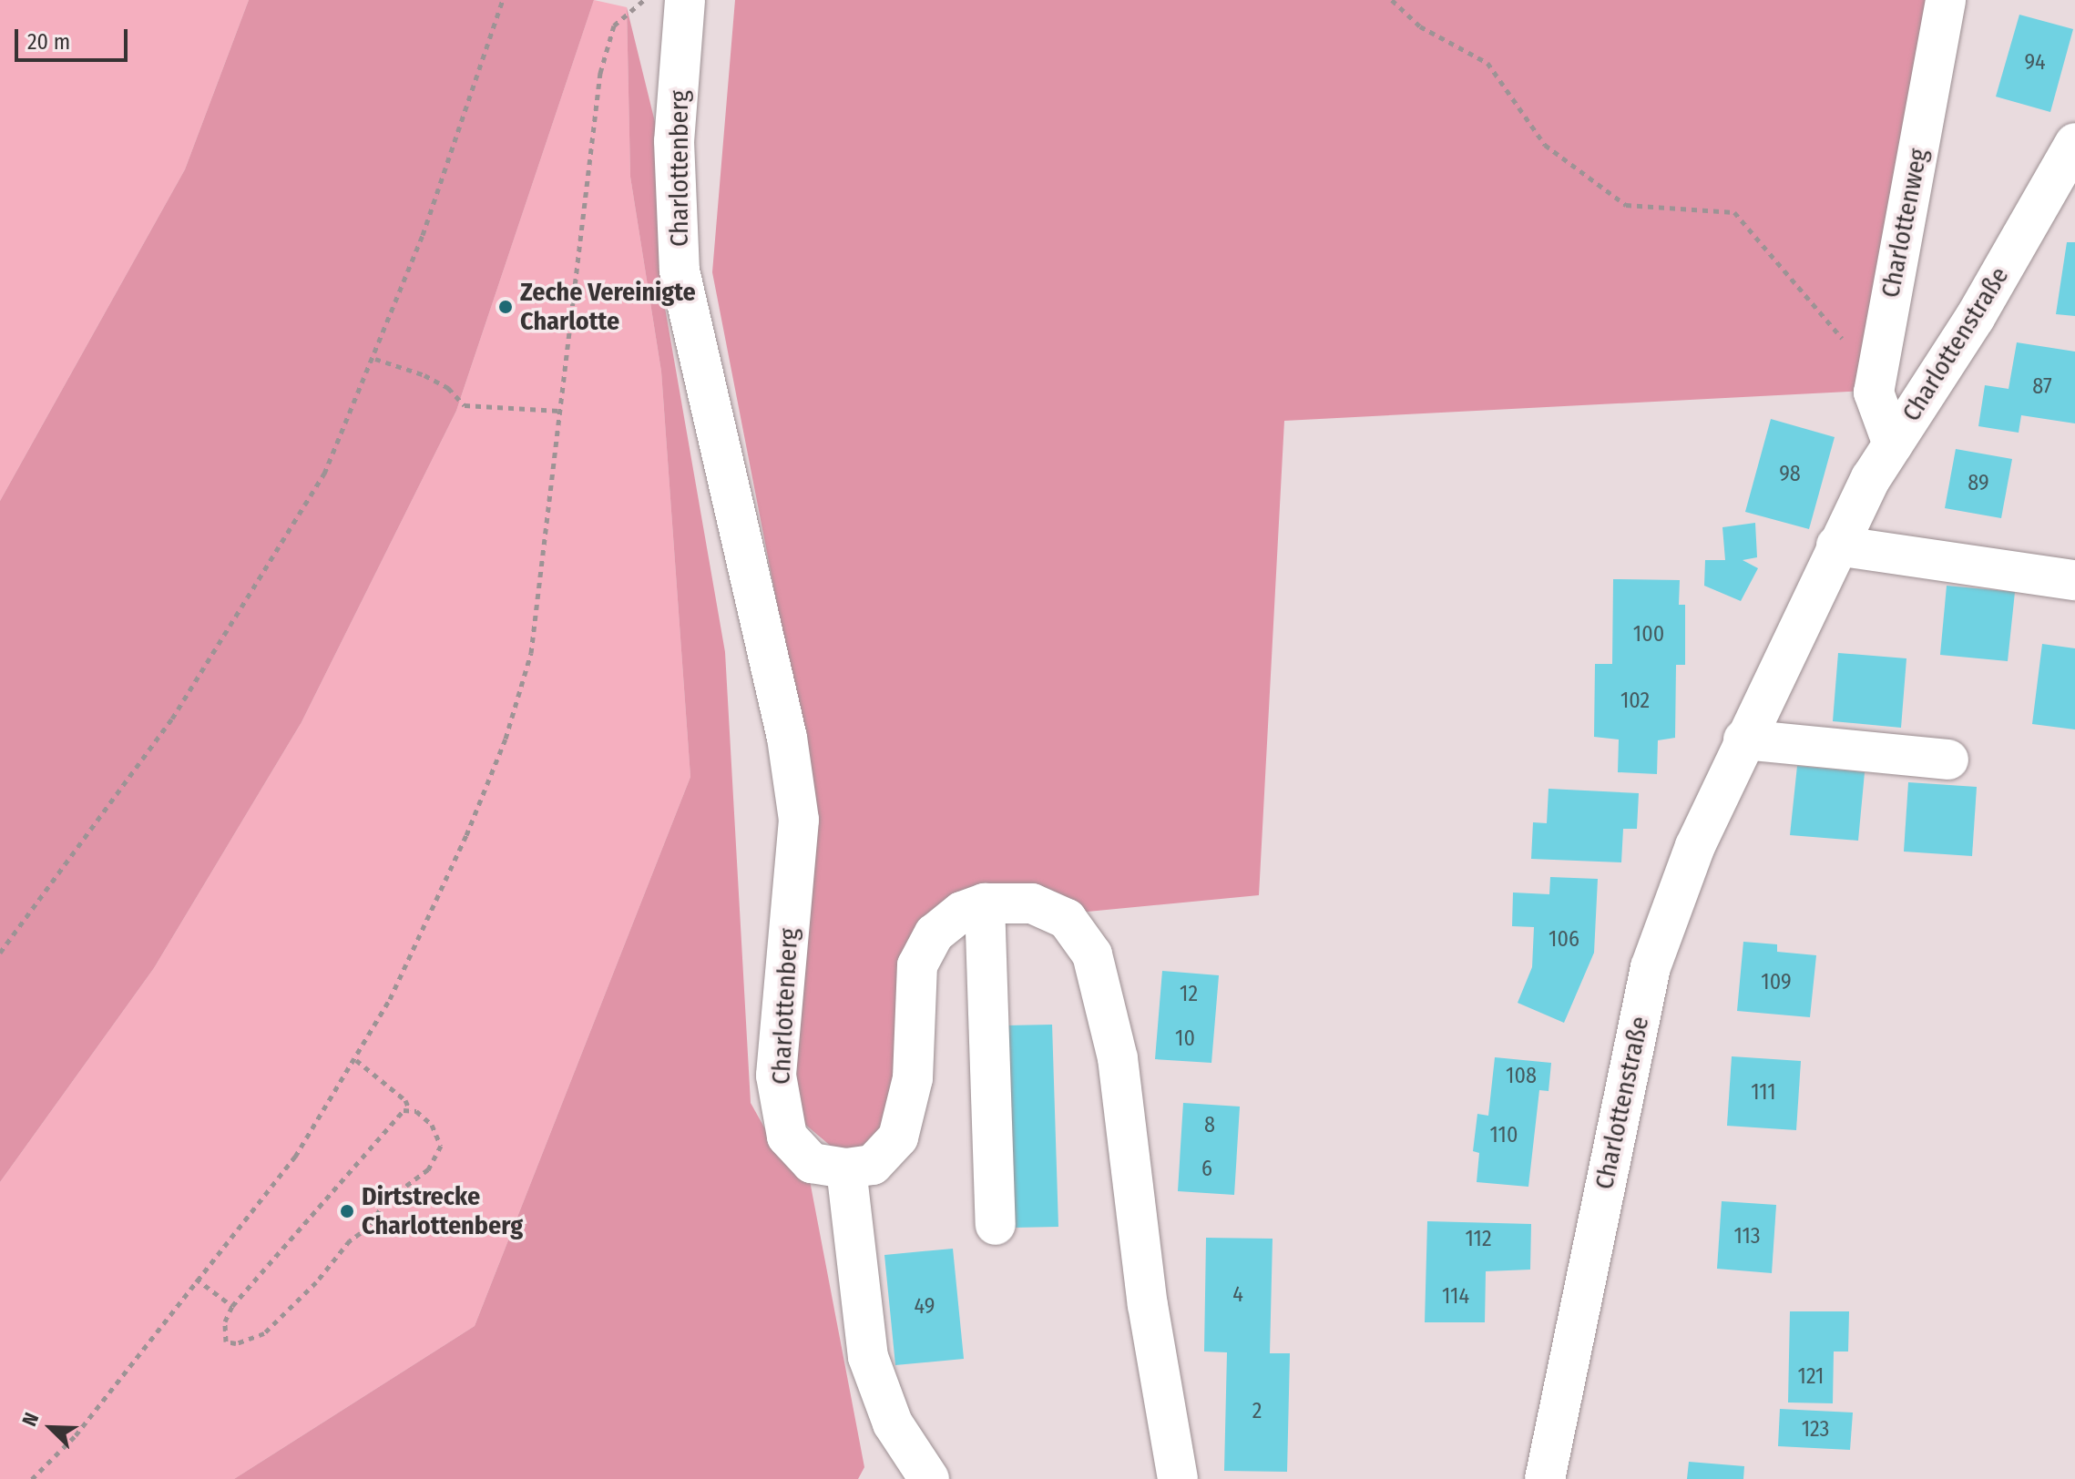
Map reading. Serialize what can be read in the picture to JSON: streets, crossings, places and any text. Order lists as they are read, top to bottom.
{
  "streets": {
    "street": ["Charlottenberg", "Charlottenweg", "Charlottenstraße"]
  },
  "crossings": [
    ["Charlottenweg", "Charlottenstraße"]
  ],
  "places": ["Zeche Vereinigte Charlotte", "Dirtstrecke Charlottenberg"],
  "house_numbers": [
    "94",
    "87",
    "98",
    "89",
    "100",
    "102",
    "106",
    "109",
    "12",
    "10",
    "108",
    "111",
    "8",
    "110",
    "6",
    "113",
    "112",
    "4",
    "114",
    "49",
    "121",
    "2",
    "123"
  ],
  "scale_bar": "20 m",
  "north": "top left"
}
